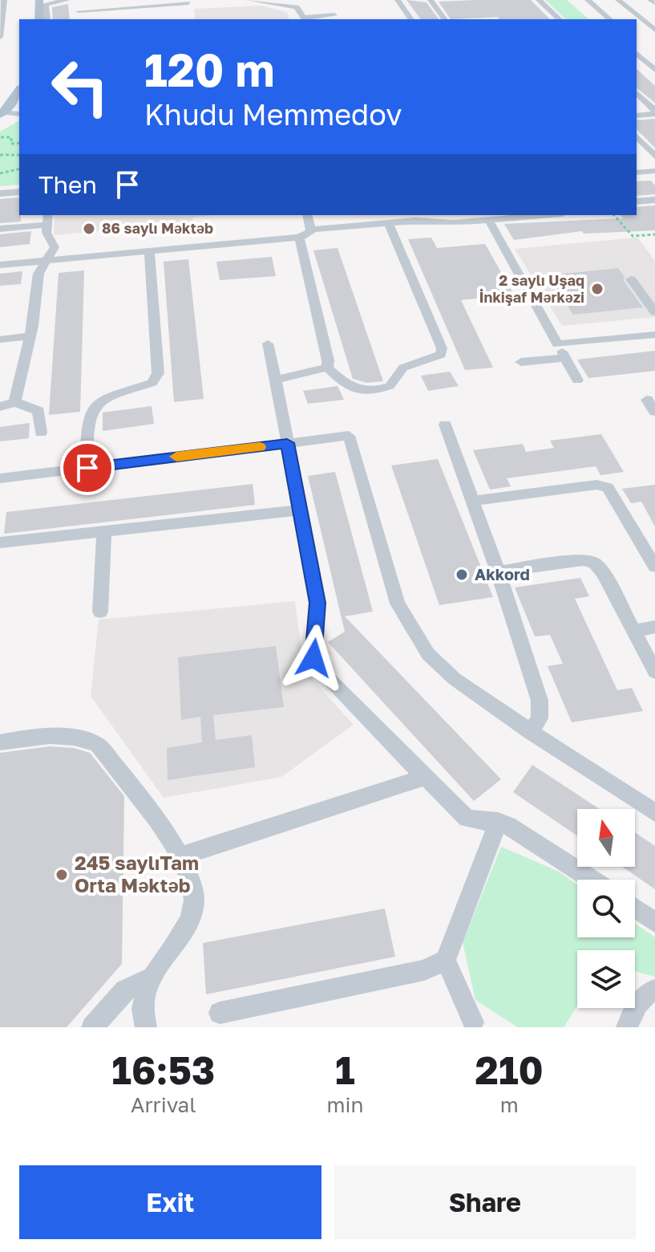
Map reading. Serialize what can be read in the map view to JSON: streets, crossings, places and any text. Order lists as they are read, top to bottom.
{
  "places": [
    "86 saylı Məktəb",
    "2 saylı Uşaq İnkişaf Mərkəzi",
    "Akkord",
    "245 saylıTam Orta Məktəb"
  ],
  "north": "top",
  "page": {
    "turn": ["120 m", "Khudu Memmedov"],
    "then": "Then",
    "eta": [
      "16:53",
      "Arrival",
      "1",
      "min",
      "210",
      "m"
    ],
    "buttons": ["Exit", "Share"]
  }
}
